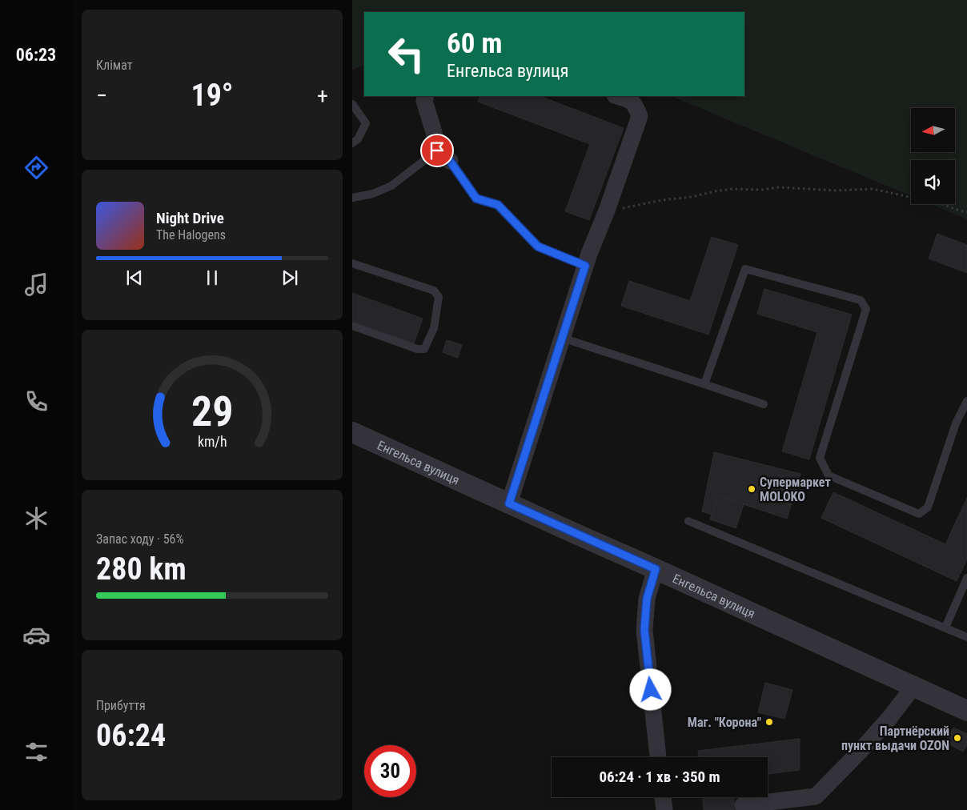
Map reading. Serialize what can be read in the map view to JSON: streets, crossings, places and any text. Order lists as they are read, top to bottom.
{
  "streets": {
    "street": ["Енгельса вулиця"]
  },
  "places": ["Супермаркет MOLOKO", "Маг. \"Корона\"", "Партнёрский пункт выдачи OZON"],
  "north": "left",
  "page": {
    "tabs": "06:23",
    "tile": [
      "Клімат",
      ["Запас ходу · 56%", "280 km"],
      ["Прибуття", "06:24"]
    ],
    "turn": ["60 m", "Енгельса вулиця"],
    "heat": ["−", "19°", "+"],
    "song": ["Night Drive", "The Halogens"],
    "limit": "30",
    "trip": "06:24 · 1 хв · 350 m",
    "gauge": ["29", "km/h"]
  }
}
